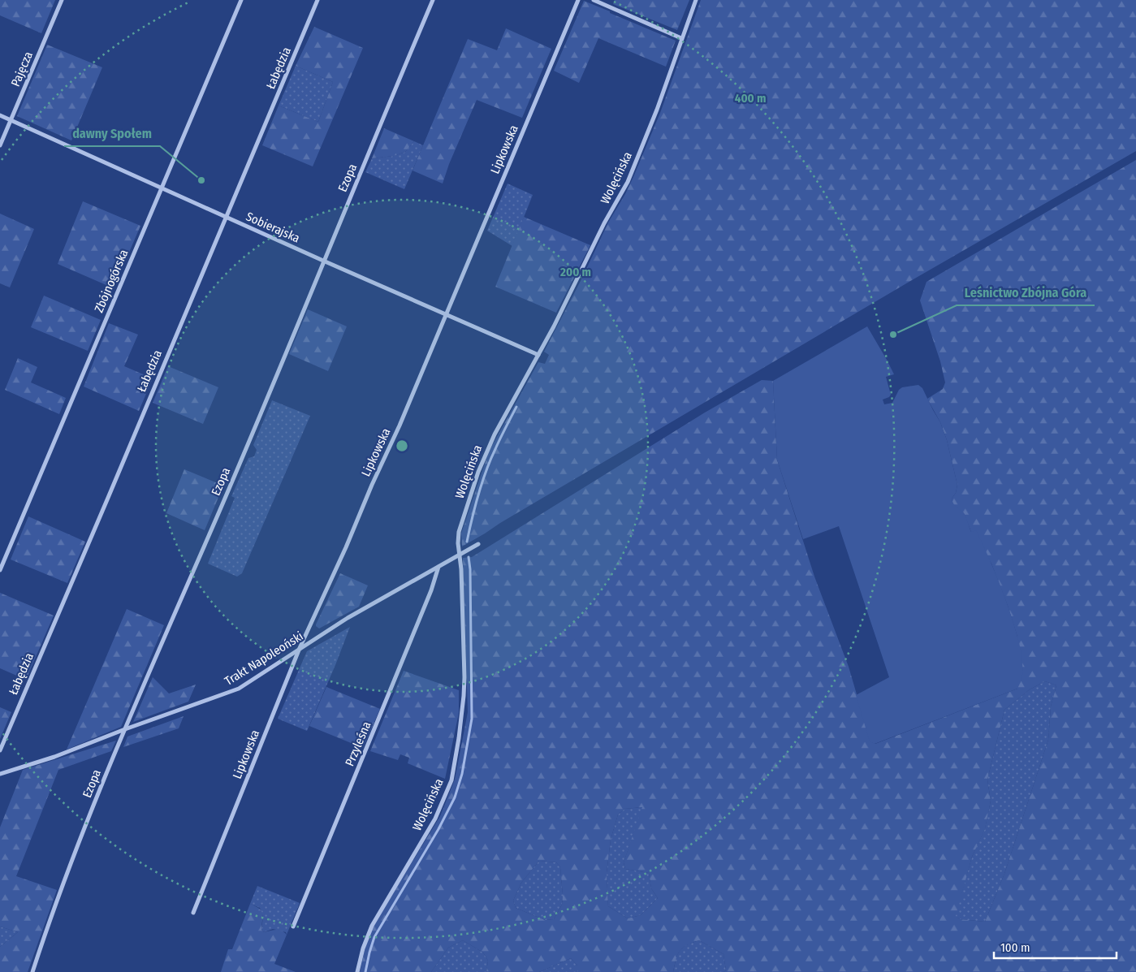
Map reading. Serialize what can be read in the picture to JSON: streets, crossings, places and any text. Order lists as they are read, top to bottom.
{
  "streets": {
    "street": [
      "Łabędzia",
      "Pajęcza",
      "Lipkowska",
      "Ezopa",
      "Wolęcińska",
      "Sobierajska",
      "Zbójnogórska",
      "Trakt Napoleoński",
      "Przyleśna"
    ]
  },
  "crossings": [
    ["Łabędzia", "Sobierajska"],
    ["Pajęcza", "Sobierajska"],
    ["Lipkowska", "Sobierajska"],
    ["Lipkowska", "Trakt Napoleoński"],
    ["Ezopa", "Sobierajska"],
    ["Ezopa", "Trakt Napoleoński"],
    ["Wolęcińska", "Sobierajska"],
    ["Wolęcińska", "Trakt Napoleoński"],
    ["Sobierajska", "Zbójnogórska"],
    ["Trakt Napoleoński", "Przyleśna"]
  ],
  "places": ["dawny Społem", "Leśnictwo Zbójna Góra"],
  "scale_bar": "100 m",
  "rings": ["400 m", "200 m"]
}
